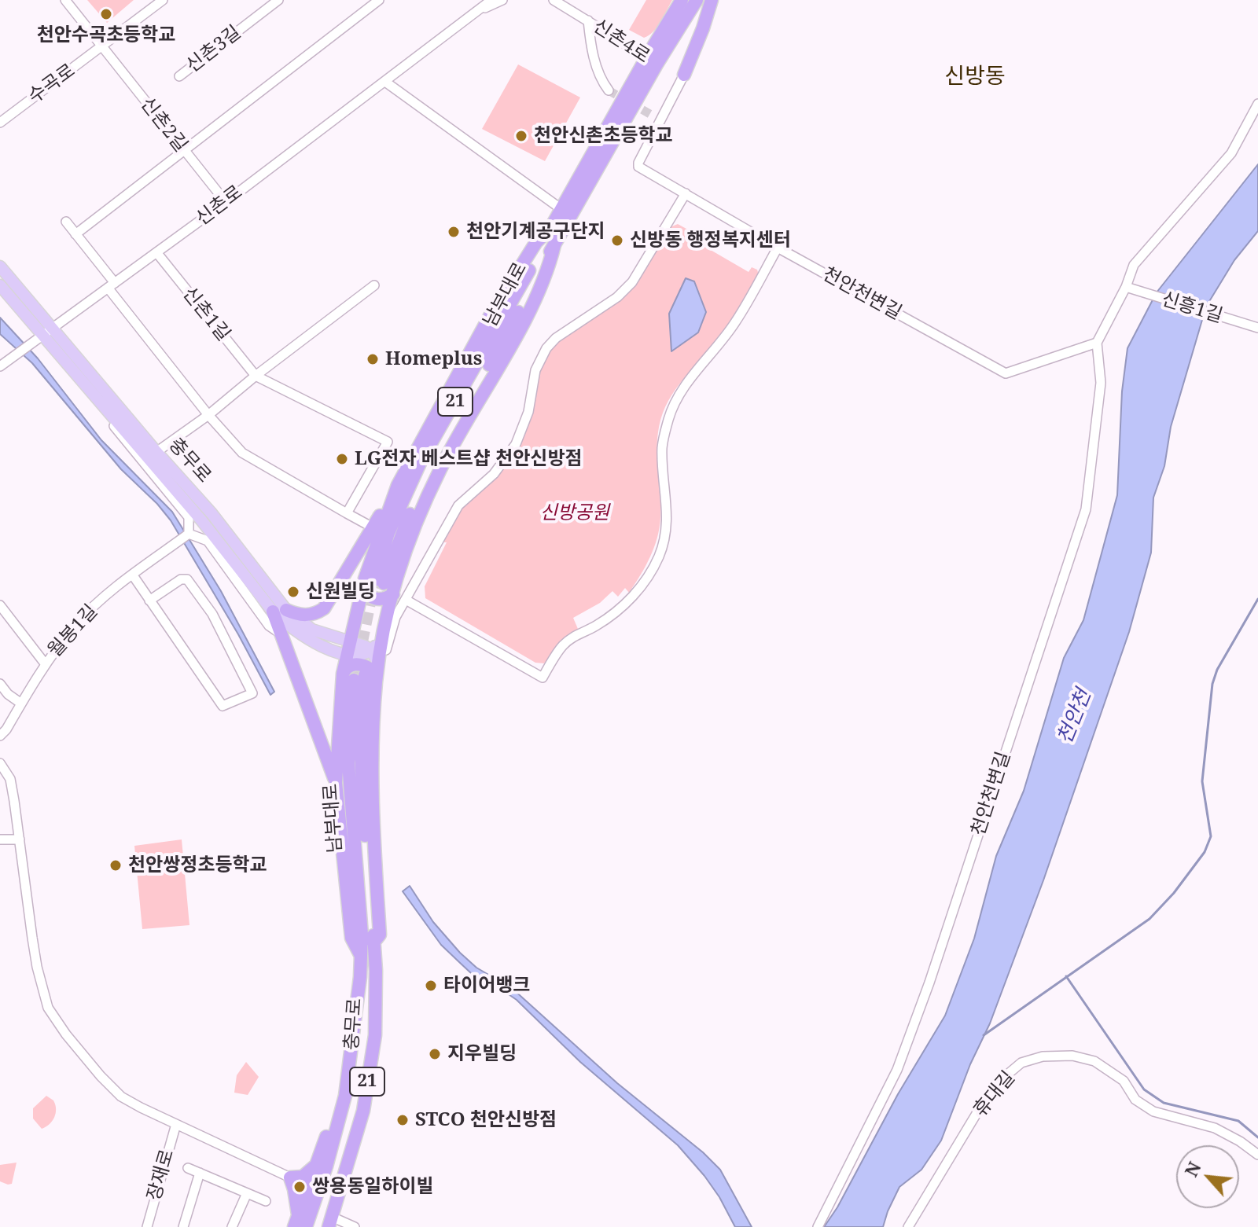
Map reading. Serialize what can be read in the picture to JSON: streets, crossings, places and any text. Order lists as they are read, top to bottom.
{
  "streets": {
    "highway": ["남부대로", "21", "충무로"],
    "street": [
      "신촌4로",
      "신촌3길",
      "수곡로",
      "신촌2길",
      "신촌로",
      "천안천변길",
      "신흥1길",
      "신촌1길",
      "월봉1길",
      "휴대길",
      "장재로"
    ]
  },
  "crossings": [
    ["신촌4로", "남부대로"],
    ["수곡로", "신촌2길"],
    ["신촌2길", "신촌로"],
    ["신촌로", "신촌1길"],
    ["신촌로", "충무로"],
    ["남부대로", "충무로"]
  ],
  "districts": ["신방동"],
  "water": ["천안천"],
  "parks": ["신방공원"],
  "places": [
    "천안수곡초등학교",
    "천안신촌초등학교",
    "천안기계공구단지",
    "신방동 행정복지센터",
    "Homeplus",
    "LG전자 베스트샵 천안신방점",
    "신원빌딩",
    "천안쌍정초등학교",
    "타이어뱅크",
    "지우빌딩",
    "STCO 천안신방점",
    "쌍용동일하이빌"
  ],
  "north": "top left"
}
